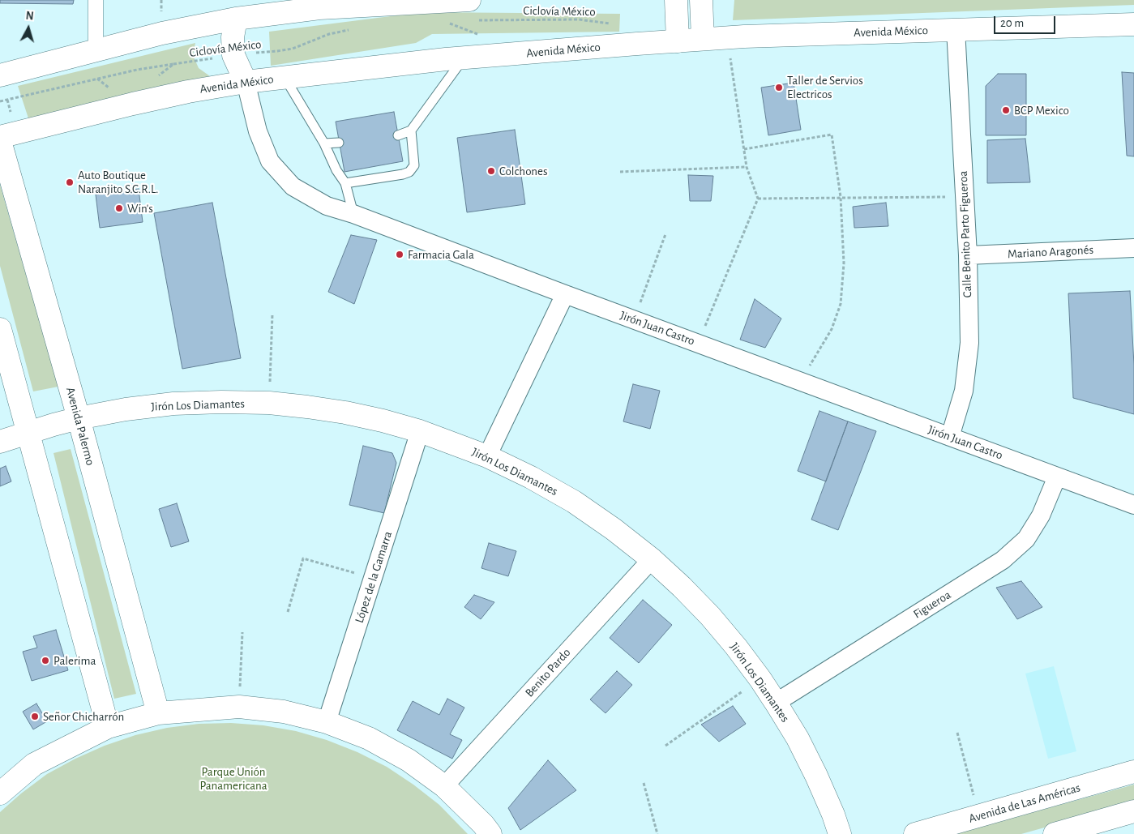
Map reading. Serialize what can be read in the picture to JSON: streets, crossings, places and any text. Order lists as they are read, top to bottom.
{
  "streets": {
    "street": [
      "Avenida México",
      "Calle Benito Parto Figueroa",
      "Mariano Aragonés",
      "Jirón Juan Castro",
      "Jirón Los Diamantes",
      "Avenida Palermo",
      "López de la Gamarra",
      "Figueroa",
      "Benito Pardo",
      "Avenida de Las Américas"
    ],
    "path": ["Ciclovía México"]
  },
  "crossings": [
    ["Avenida México", "Calle Benito Parto Figueroa"],
    ["Avenida México", "Jirón Juan Castro"],
    ["Calle Benito Parto Figueroa", "Mariano Aragonés"],
    ["Calle Benito Parto Figueroa", "Jirón Juan Castro"],
    ["Jirón Juan Castro", "Figueroa"],
    ["Jirón Los Diamantes", "Avenida Palermo"],
    ["Jirón Los Diamantes", "López de la Gamarra"],
    ["Jirón Los Diamantes", "Figueroa"],
    ["Jirón Los Diamantes", "Benito Pardo"]
  ],
  "parks": ["Parque Unión Panamericana"],
  "places": [
    "Taller de Servios Electricos",
    "BCP Mexico",
    "Colchones",
    "Auto Boutique Naranjito S.C.R.L.",
    "Win's",
    "Farmacia Gala",
    "Palerima",
    "Señor Chicharrón"
  ],
  "scale_bar": "20 m",
  "north": "top"
}
